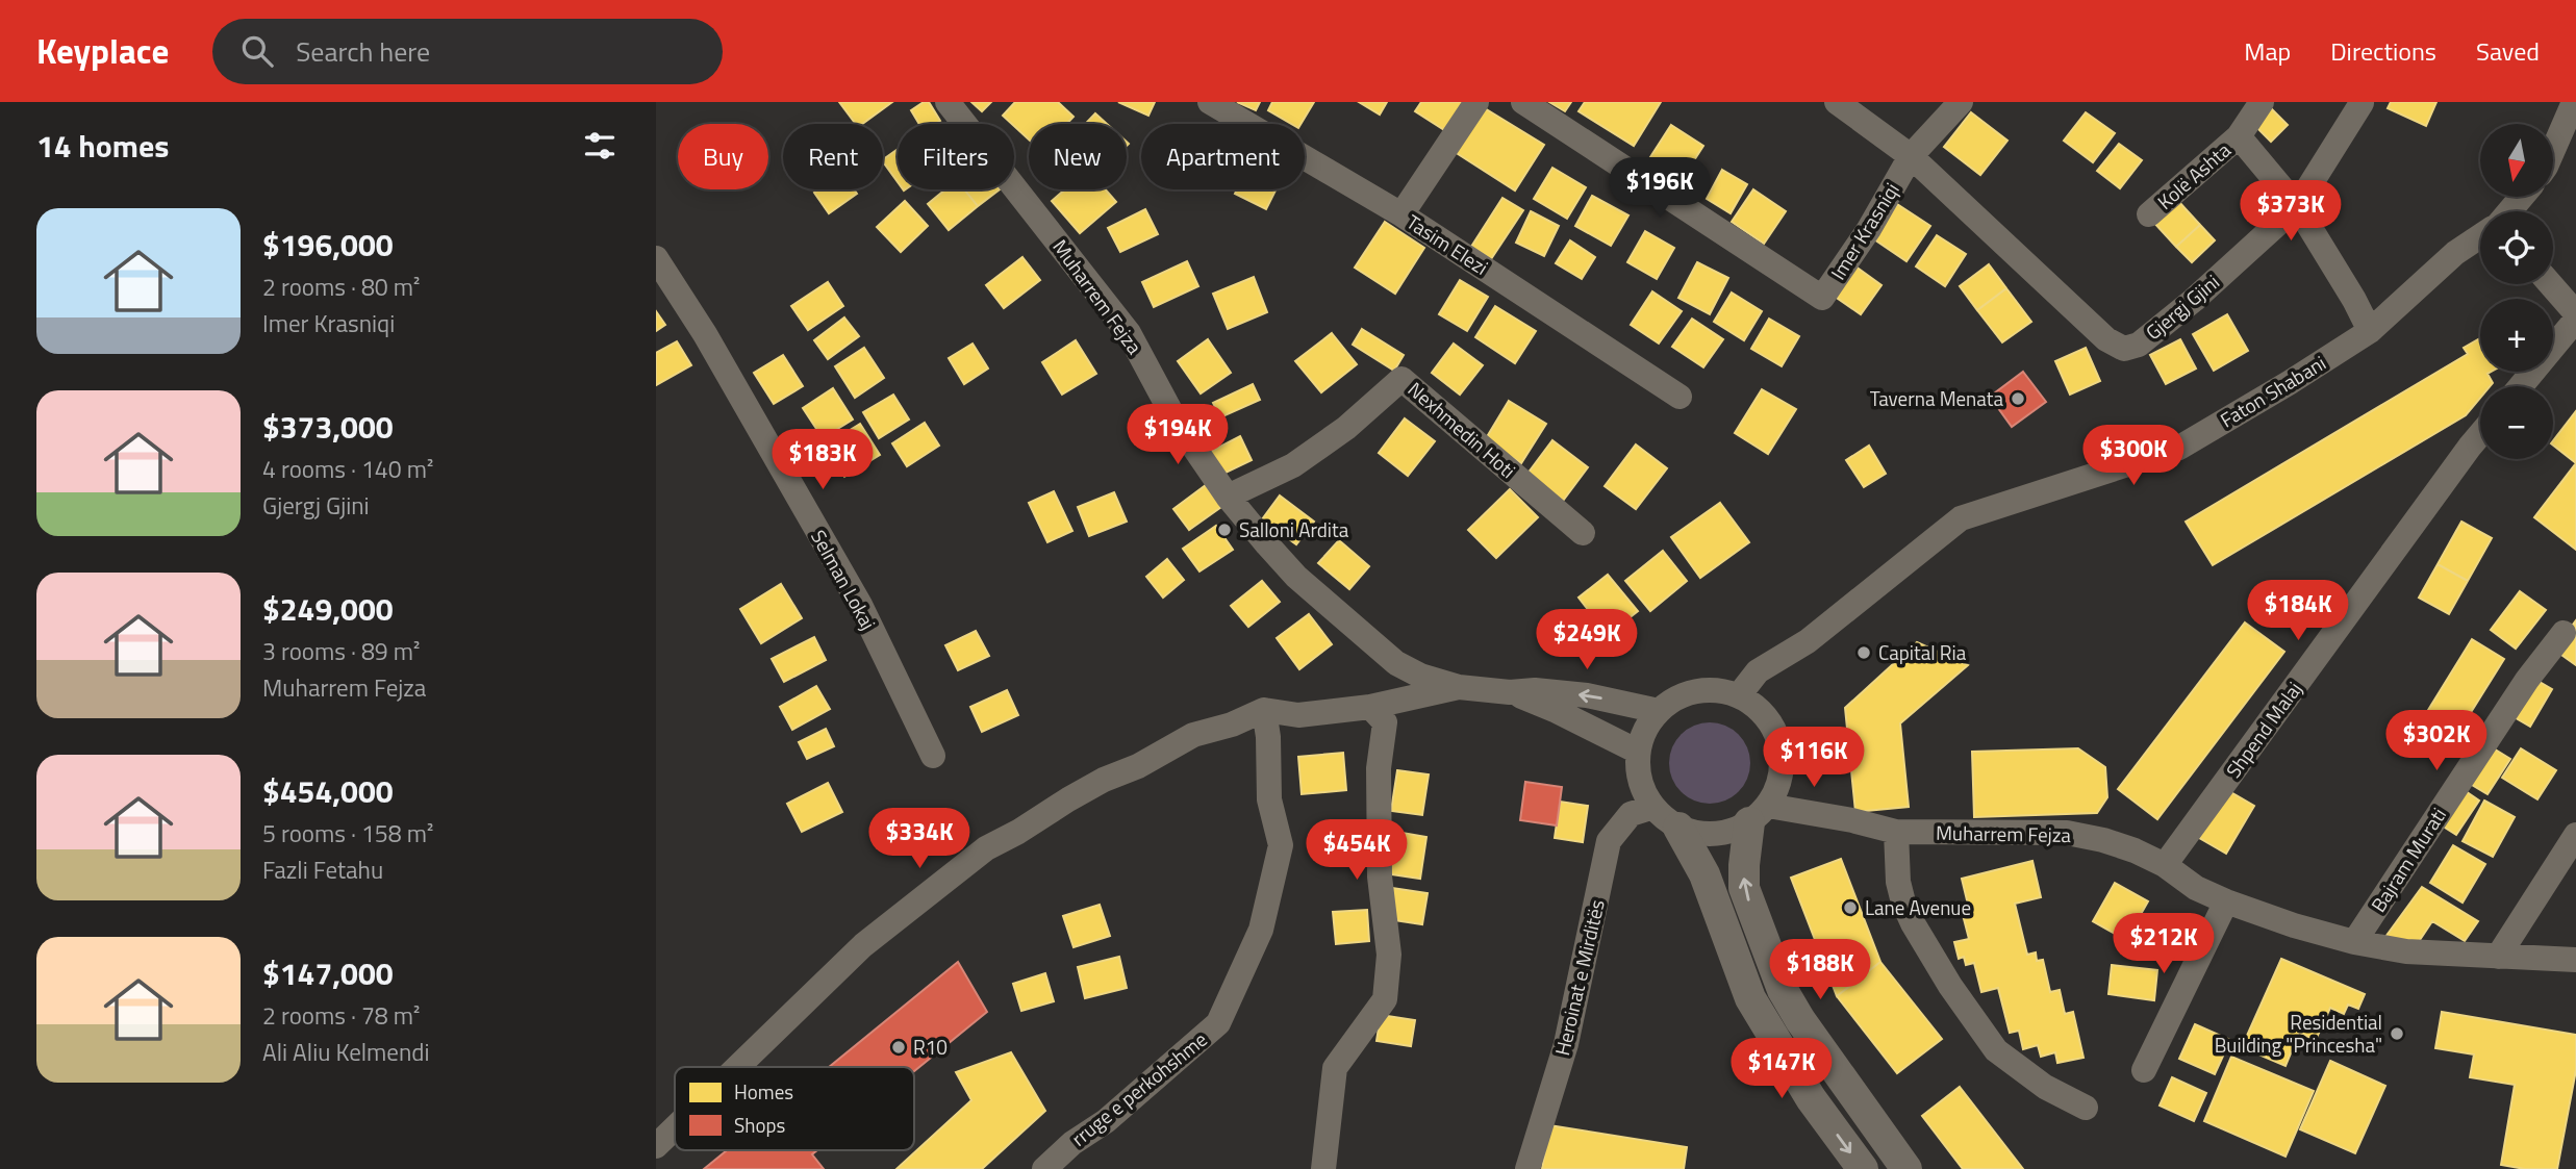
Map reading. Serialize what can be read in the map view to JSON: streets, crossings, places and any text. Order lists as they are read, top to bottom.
{
  "streets": {
    "street": [
      "Kolë Ashta",
      "Imer Krasniqi",
      "Tasim Elezi",
      "Muharrem Fejza",
      "Gjergj Gjini",
      "Faton Shabani",
      "Nexhmedin Hoti",
      "Selman Lokaj",
      "Shpend Malaj",
      "Bajram Murati",
      "Heroinat e Mirditës",
      "rruge e perkohshme"
    ]
  },
  "crossings": [
    ["Kolë Ashta", "Gjergj Gjini"],
    ["Kolë Ashta", "Faton Shabani"],
    ["Imer Krasniqi", "Gjergj Gjini"],
    ["Muharrem Fejza", "Faton Shabani"],
    ["Muharrem Fejza", "Nexhmedin Hoti"],
    ["Muharrem Fejza", "Shpend Malaj"],
    ["Muharrem Fejza", "Bajram Murati"],
    ["Muharrem Fejza", "Heroinat e Mirditës"],
    ["Faton Shabani", "Heroinat e Mirditës"]
  ],
  "places": [
    "Taverna Menata",
    "Salloni Ardita",
    "Capital Ria",
    "Lane Avenue",
    "Residential Building \"Princesha\"",
    "R10"
  ],
  "legend": ["Homes", "Shops"],
  "north": "bottom",
  "page": {
    "header": "Keyplace",
    "search": "Search here",
    "nav": ["Map", "Directions", "Saved"],
    "heading": "14 homes",
    "map_buttons": ["+", "−"],
    "chip": [
      "Buy",
      "Rent",
      "Filters",
      "New",
      "Apartment"
    ],
    "price": [
      "$196K",
      "$373K",
      "$194K",
      "$300K",
      "$183K",
      "$184K",
      "$249K",
      "$302K",
      "$116K",
      "$334K",
      "$454K",
      "$212K",
      "$188K",
      "$147K"
    ],
    "list": [
      {
        "name": "$196,000",
        "note": "2 rooms · 80 m² · Imer Krasniqi"
      },
      {
        "name": "$373,000",
        "note": "4 rooms · 140 m² · Gjergj Gjini"
      },
      {
        "name": "$249,000",
        "note": "3 rooms · 89 m² · Muharrem Fejza"
      },
      {
        "name": "$454,000",
        "note": "5 rooms · 158 m² · Fazli Fetahu"
      },
      {
        "name": "$147,000",
        "note": "2 rooms · 78 m² · Ali Aliu Kelmendi"
      }
    ]
  }
}
